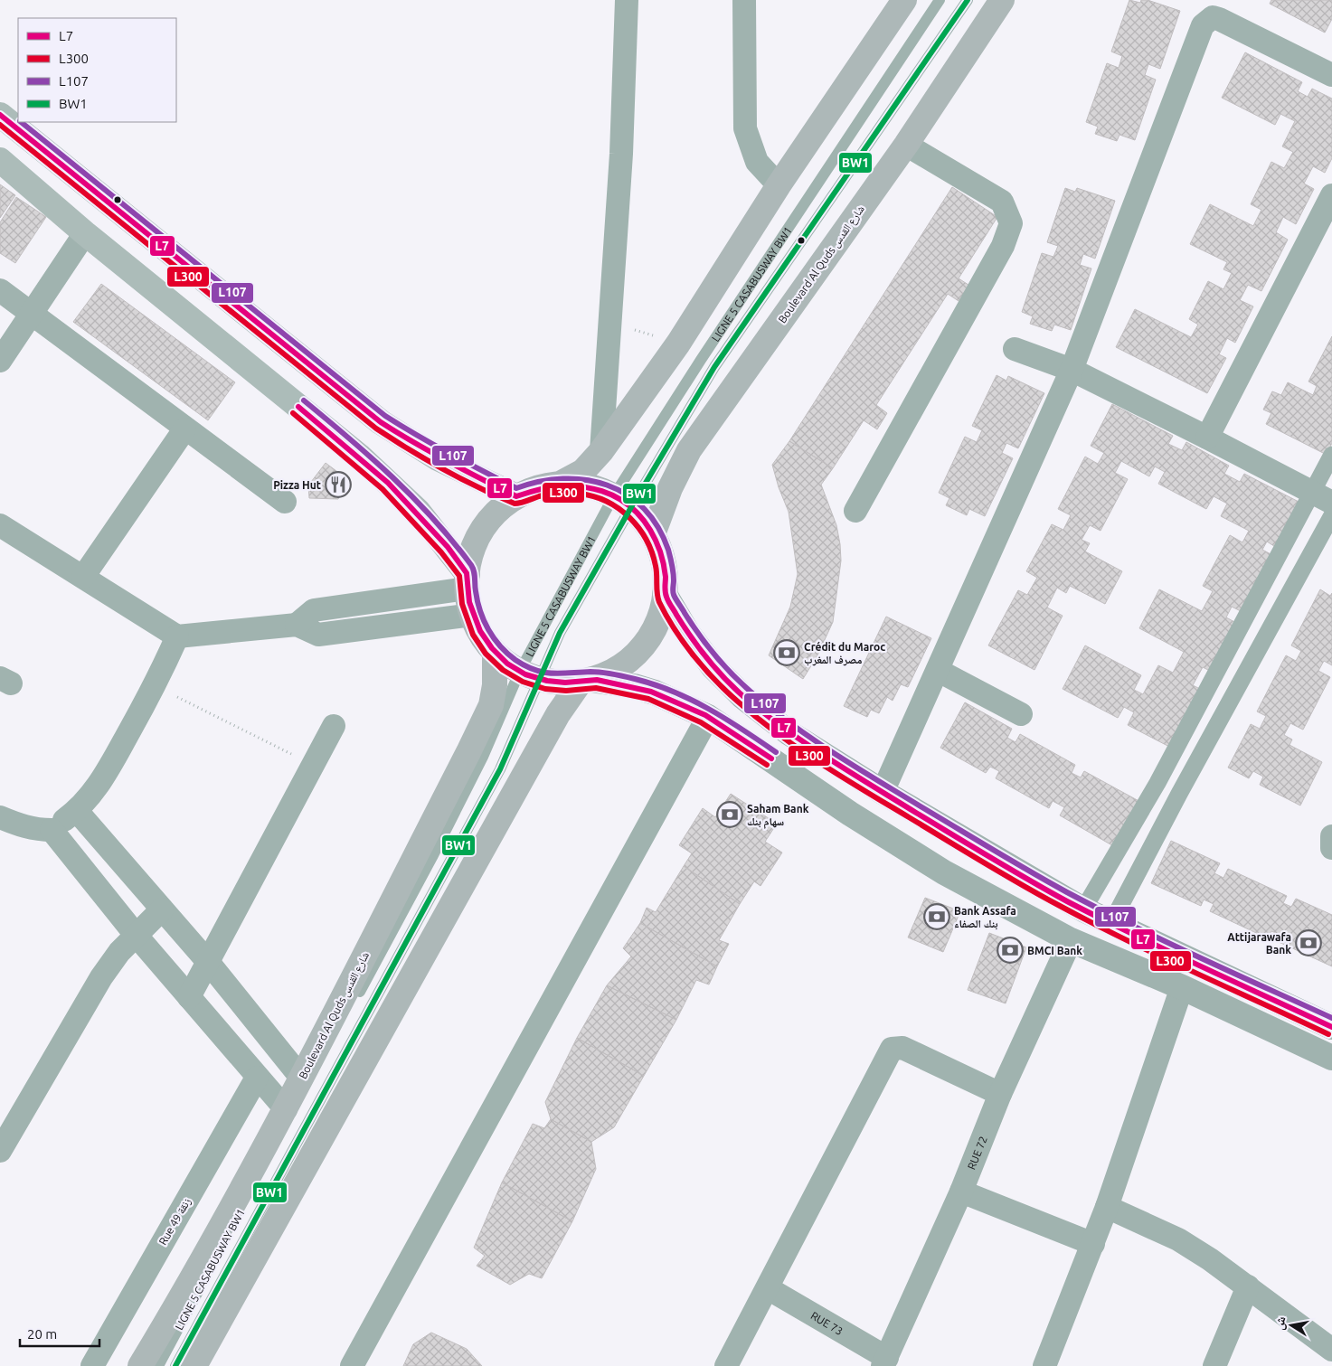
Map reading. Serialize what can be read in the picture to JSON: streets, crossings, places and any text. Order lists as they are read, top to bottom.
{
  "streets": {
    "main road": ["Boulevard Al Quds شارع القدس"],
    "street": ["RUE 72", "Rue 49 زنقة", "RUE 73"],
    "lane": ["LIGNE 5 CASABUSWAY BW1"]
  },
  "crossings": [
    ["RUE 72", "RUE 73"]
  ],
  "places": {
    "restaurant": ["Pizza Hut"],
    "bank": [
      "Crédit du Maroc مصرف المغرب",
      "Saham Bank سهام بنك",
      "Bank Assafa بنك الصفاء",
      "Attijarawafa Bank",
      "BMCI Bank"
    ]
  },
  "lines": [
    "transit line BW1",
    "transit line L7",
    "transit line L107",
    "transit line L300"
  ],
  "legend": [
    "L7",
    "L300",
    "L107",
    "BW1"
  ],
  "scale_bar": "20 m",
  "north": "left"
}
